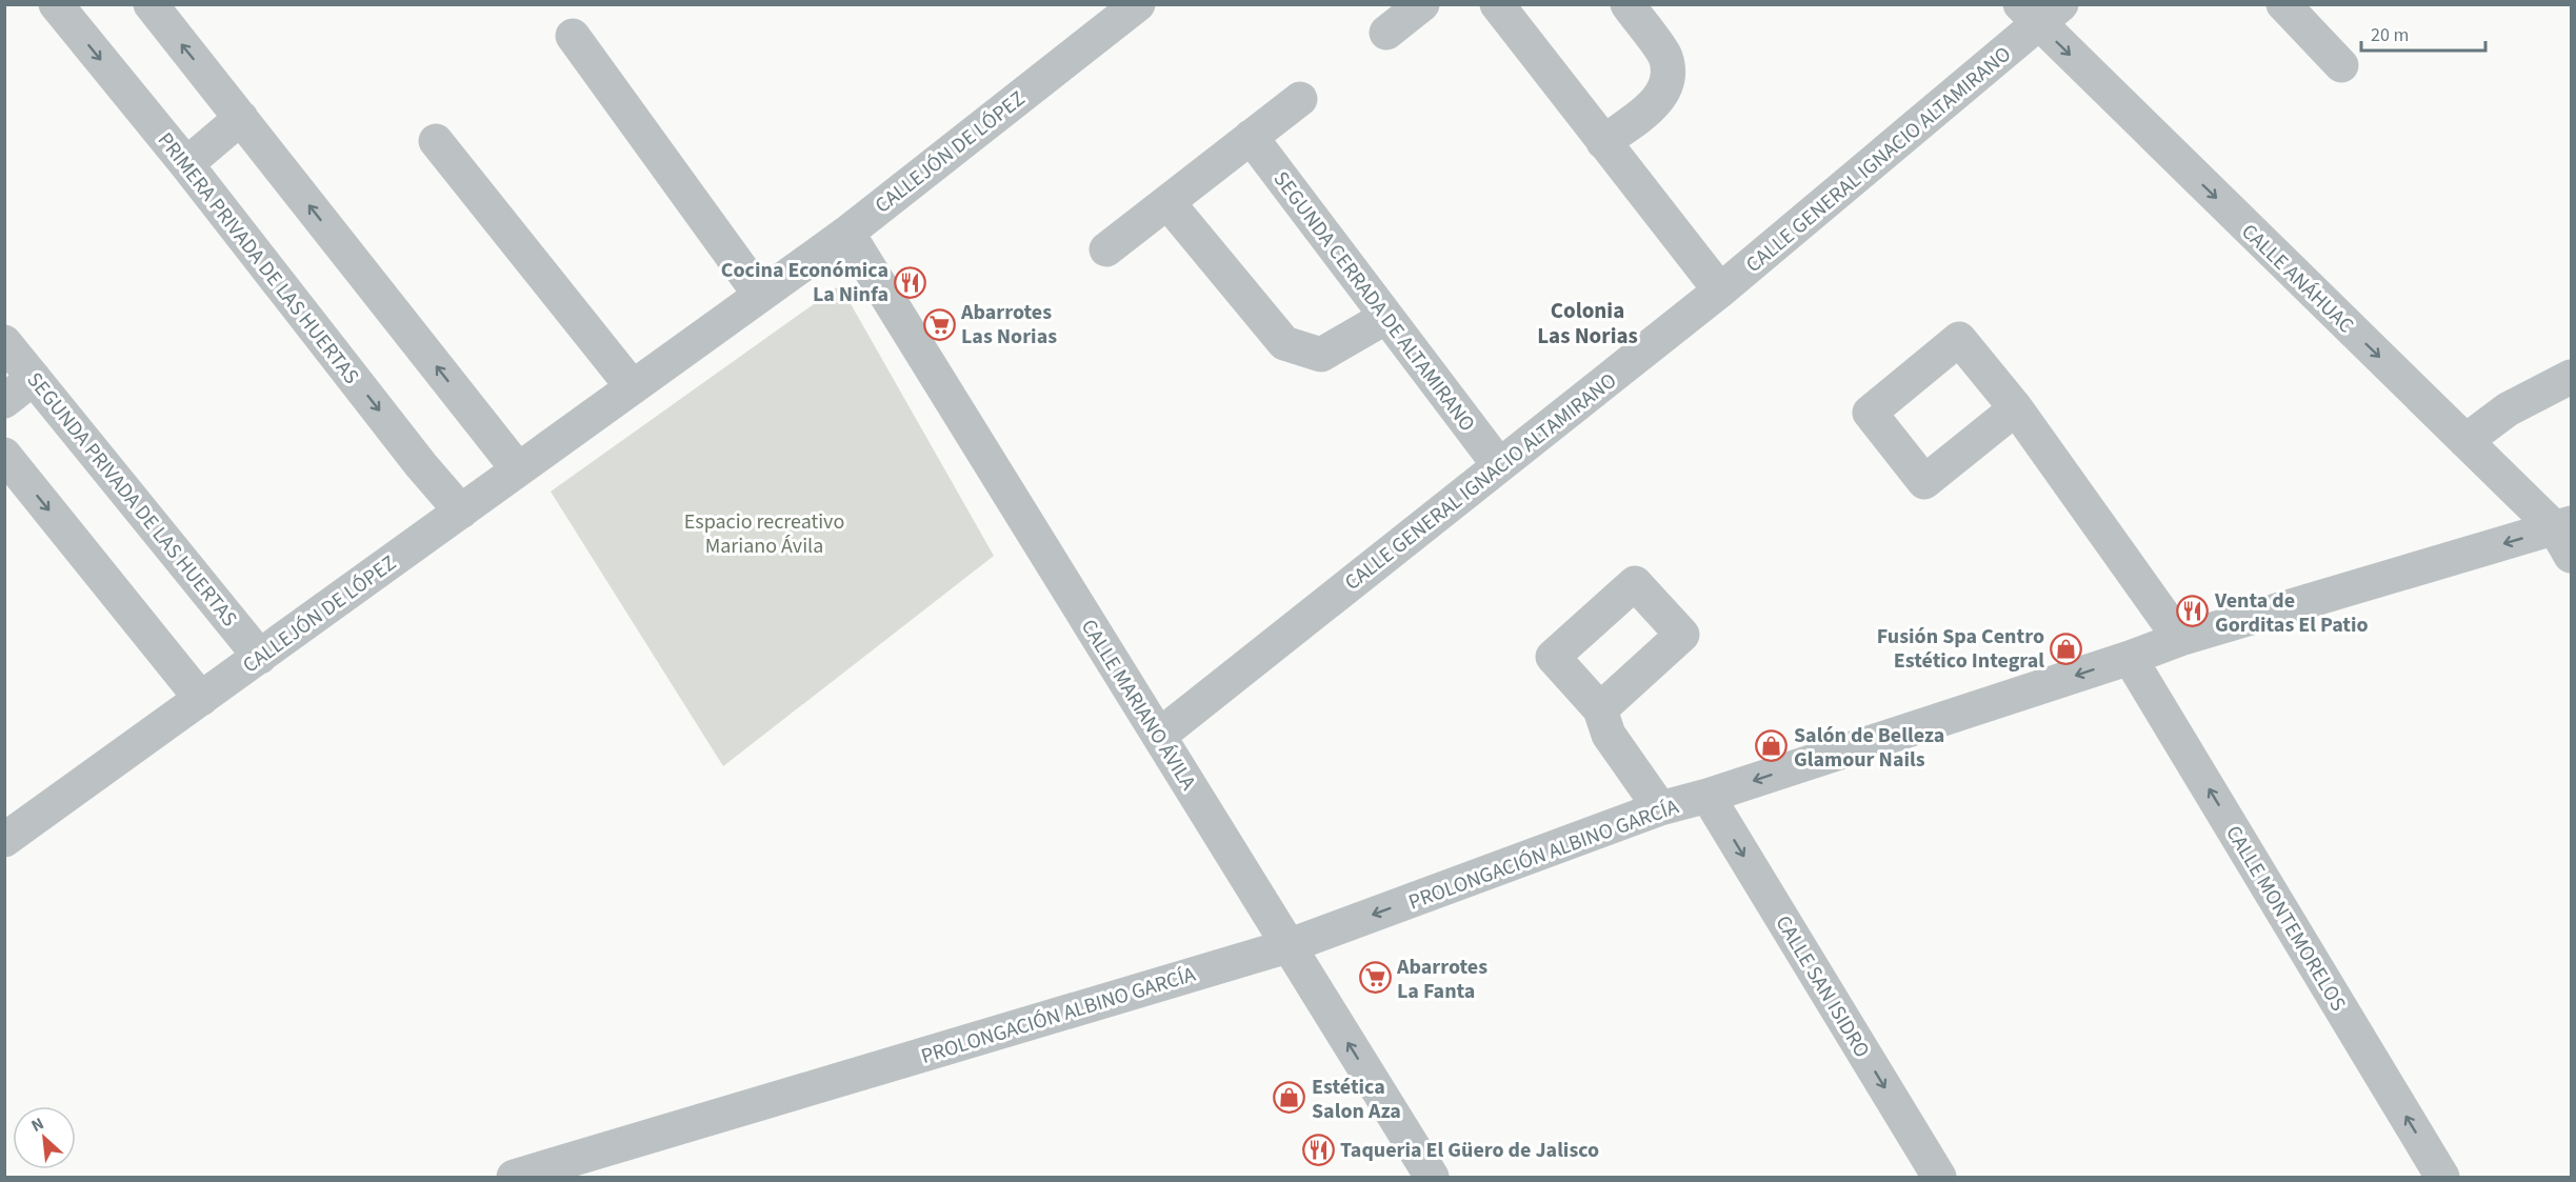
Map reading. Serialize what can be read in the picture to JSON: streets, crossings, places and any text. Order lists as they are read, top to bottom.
{
  "streets": {
    "street": [
      "CALLEJÓN DE LÓPEZ",
      "CALLE GENERAL IGNACIO ALTAMIRANO",
      "PRIMERA PRIVADA DE LAS HUERTAS",
      "CALLE ANÁHUAC",
      "SEGUNDA CERRADA DE ALTAMIRANO",
      "SEGUNDA PRIVADA DE LAS HUERTAS",
      "CALLE MARIANO ÁVILA",
      "PROLONGACIÓN ALBINO GARCÍA",
      "CALLE MONTEMORELOS",
      "CALLE SAN ISIDRO"
    ]
  },
  "crossings": [
    ["CALLEJÓN DE LÓPEZ", "PRIMERA PRIVADA DE LAS HUERTAS"],
    ["CALLEJÓN DE LÓPEZ", "SEGUNDA PRIVADA DE LAS HUERTAS"],
    ["CALLEJÓN DE LÓPEZ", "CALLE MARIANO ÁVILA"],
    ["CALLE GENERAL IGNACIO ALTAMIRANO", "CALLE ANÁHUAC"],
    ["CALLE GENERAL IGNACIO ALTAMIRANO", "SEGUNDA CERRADA DE ALTAMIRANO"],
    ["CALLE GENERAL IGNACIO ALTAMIRANO", "CALLE MARIANO ÁVILA"],
    ["CALLE ANÁHUAC", "PROLONGACIÓN ALBINO GARCÍA"],
    ["CALLE MARIANO ÁVILA", "PROLONGACIÓN ALBINO GARCÍA"],
    ["PROLONGACIÓN ALBINO GARCÍA", "CALLE MONTEMORELOS"],
    ["PROLONGACIÓN ALBINO GARCÍA", "CALLE SAN ISIDRO"]
  ],
  "one_way": ["PROLONGACIÓN ALBINO GARCÍA", "CALLE MONTEMORELOS", "CALLE SAN ISIDRO"],
  "districts": ["Colonia Las Norias"],
  "parks": ["Espacio recreativo Mariano Ávila"],
  "places": {
    "restaurant": ["Cocina Económica La Ninfa", "Venta de Gorditas El Patio", "Taqueria El Güero de Jalisco"],
    "supermarket": ["Abarrotes Las Norias", "Abarrotes La Fanta"],
    "shop": ["Fusión Spa Centro Estético Integral", "Salón de Belleza Glamour Nails", "Estética Salon Aza"]
  },
  "scale_bar": "20 m",
  "north": "top left"
}
